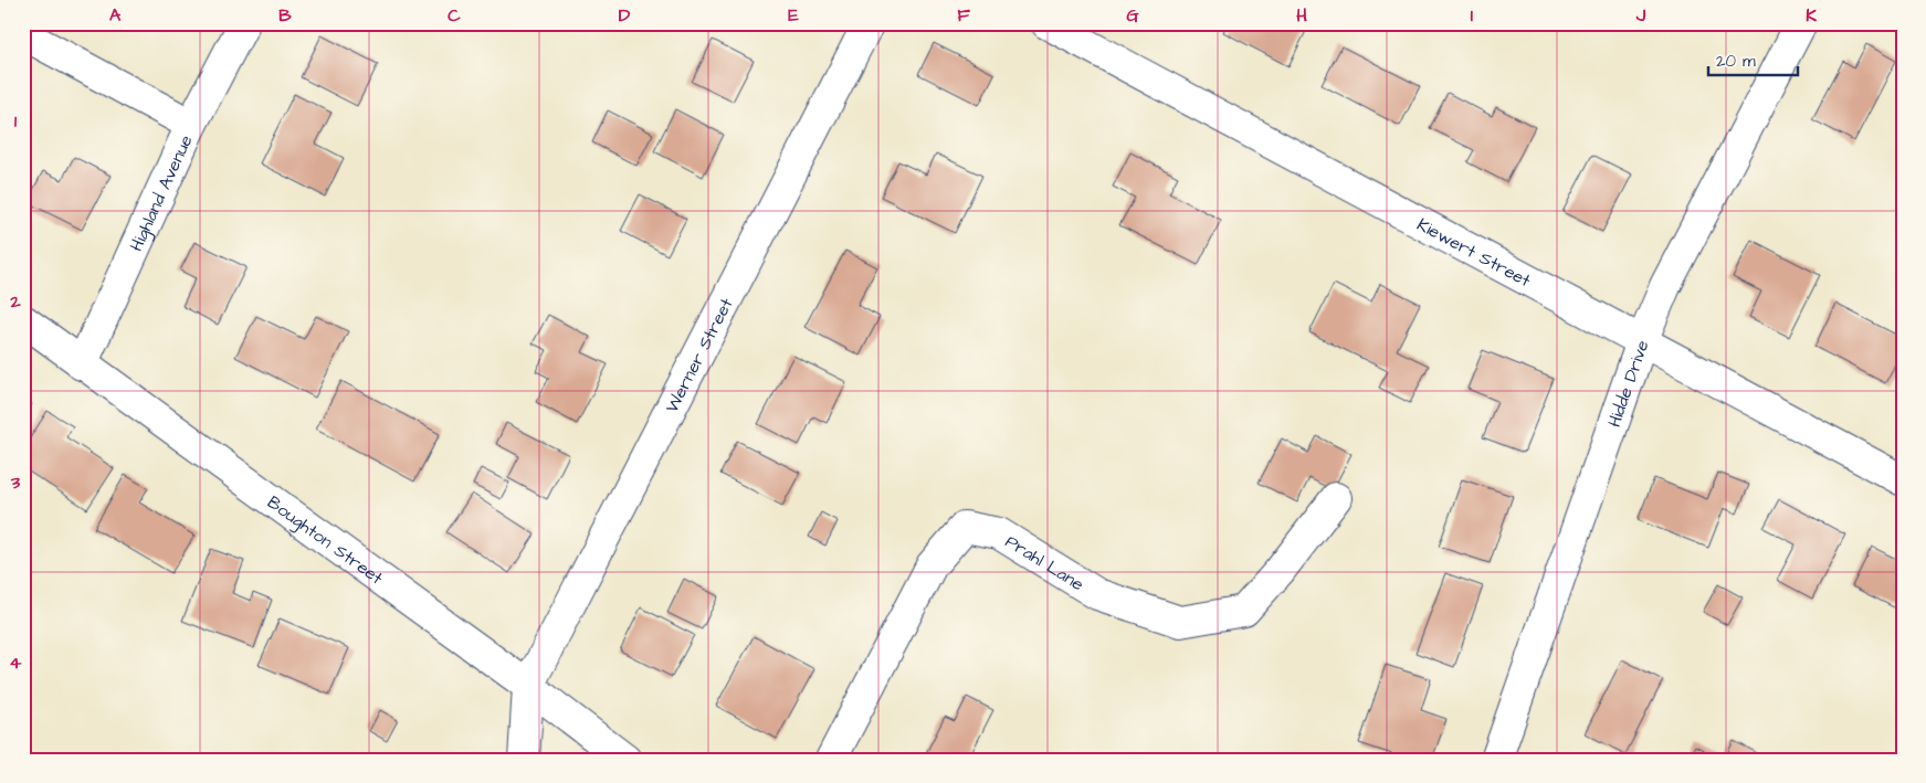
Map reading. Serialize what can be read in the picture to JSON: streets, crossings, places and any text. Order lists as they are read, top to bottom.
{
  "streets": {
    "street": [
      "Highland Avenue",
      "Kiewert Street",
      "Werner Street",
      "Hidde Drive",
      "Boughton Street",
      "Prahl Lane"
    ]
  },
  "crossings": [
    ["Highland Avenue", "Boughton Street"],
    ["Kiewert Street", "Hidde Drive"],
    ["Werner Street", "Boughton Street"]
  ],
  "scale_bar": "20 m",
  "grid": {
    "columns": [
      "A",
      "B",
      "C",
      "D",
      "E",
      "F",
      "G",
      "H",
      "I",
      "J",
      "K"
    ],
    "rows": [
      "1",
      "2",
      "3",
      "4"
    ]
  }
}
